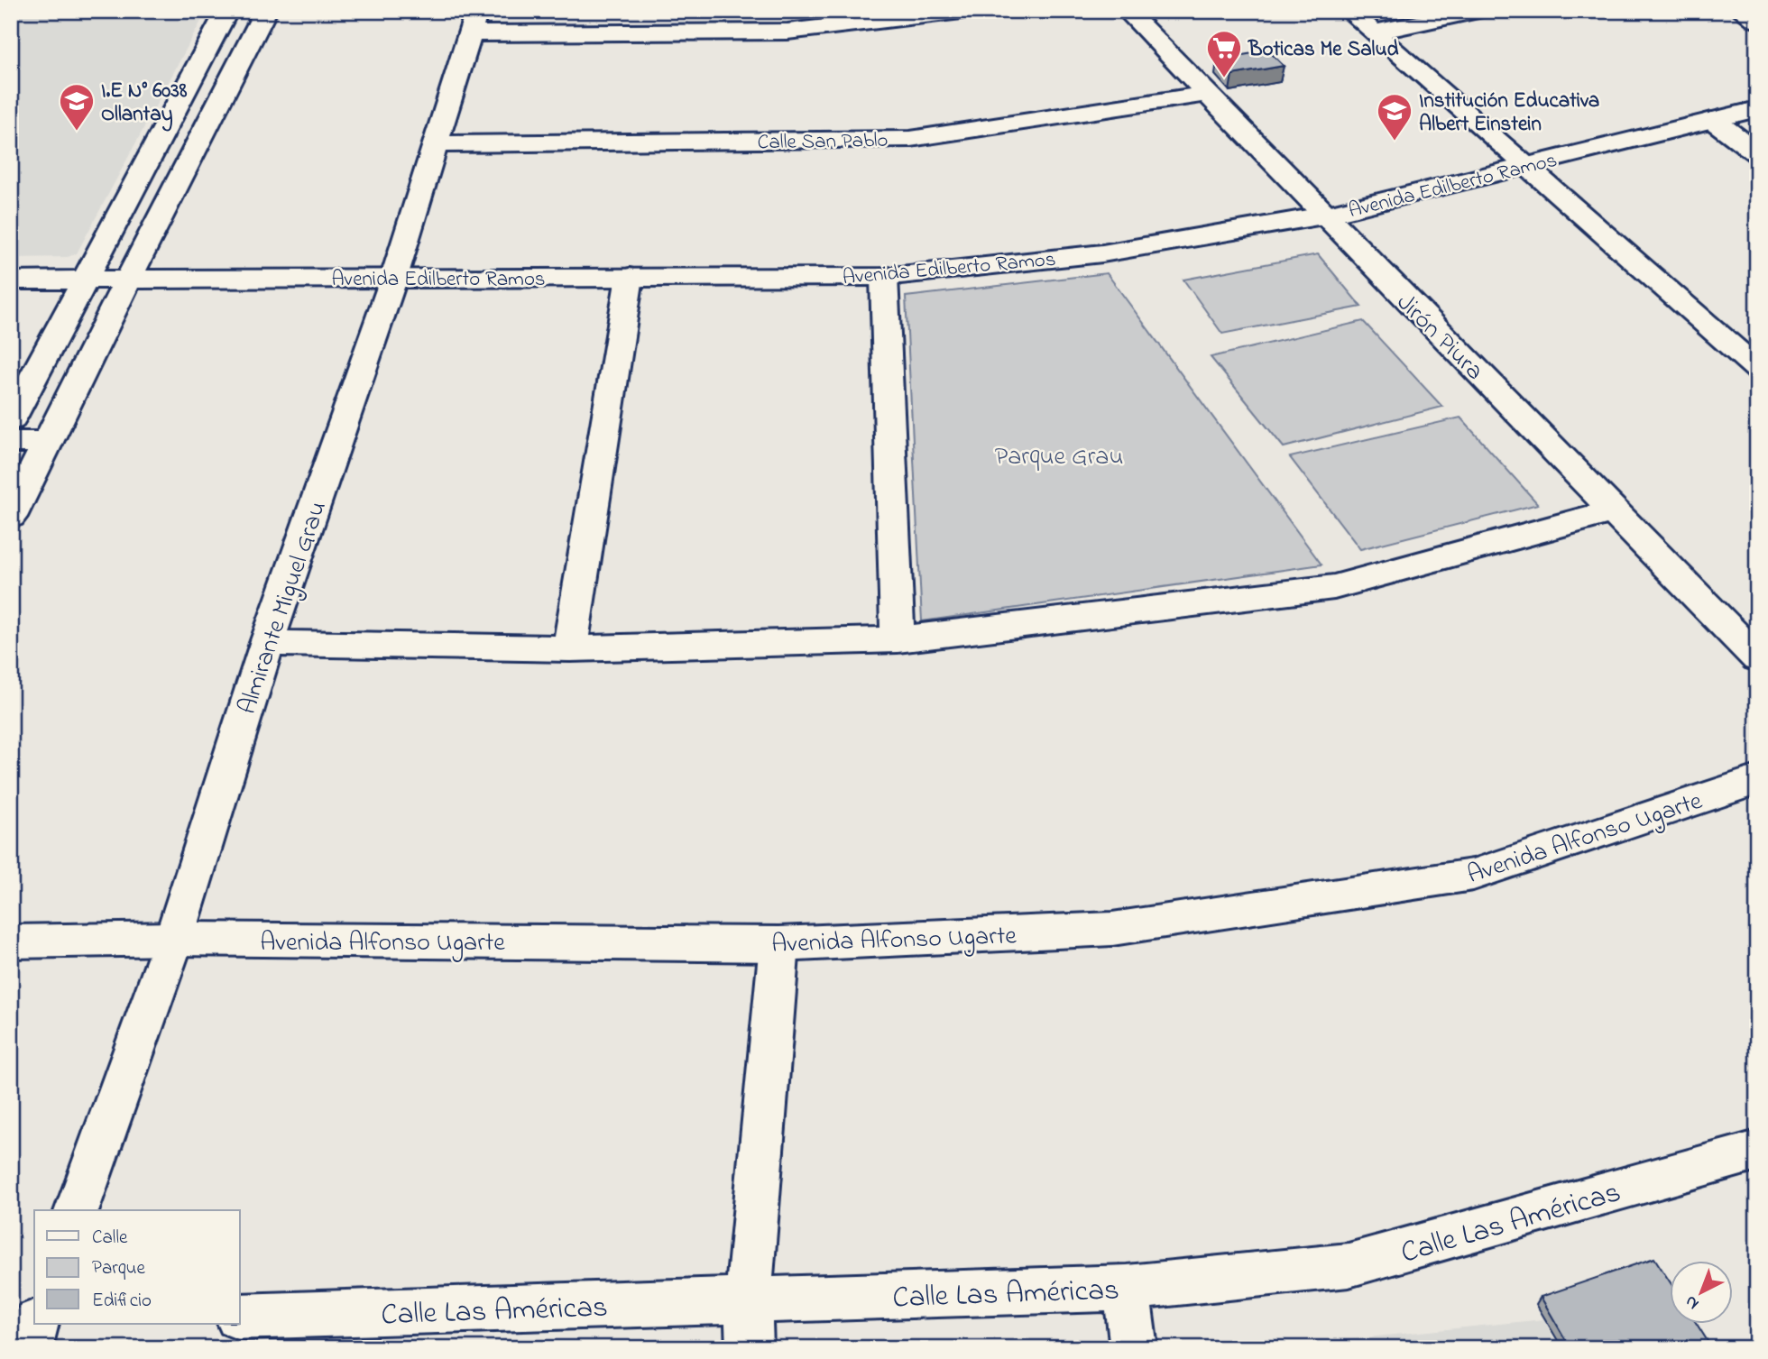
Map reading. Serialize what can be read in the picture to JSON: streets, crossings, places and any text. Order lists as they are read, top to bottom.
{
  "streets": {
    "street": [
      "Calle San Pablo",
      "Avenida Edilberto Ramos",
      "Jirón Piura",
      "Almirante Miguel Grau",
      "Avenida Alfonso Ugarte",
      "Calle Las Américas"
    ]
  },
  "crossings": [
    ["Calle San Pablo", "Jirón Piura"],
    ["Calle San Pablo", "Almirante Miguel Grau"],
    ["Avenida Edilberto Ramos", "Jirón Piura"],
    ["Avenida Edilberto Ramos", "Almirante Miguel Grau"],
    ["Almirante Miguel Grau", "Avenida Alfonso Ugarte"]
  ],
  "parks": ["Parque Grau"],
  "places": {
    "supermarket": ["Boticas Me Salud"],
    "school or university": ["I.E N° 6038 Ollantay", "Institución Educativa Albert Einstein"]
  },
  "legend": ["Calle", "Parque", "Edificio"],
  "north": "bottom left"
}
